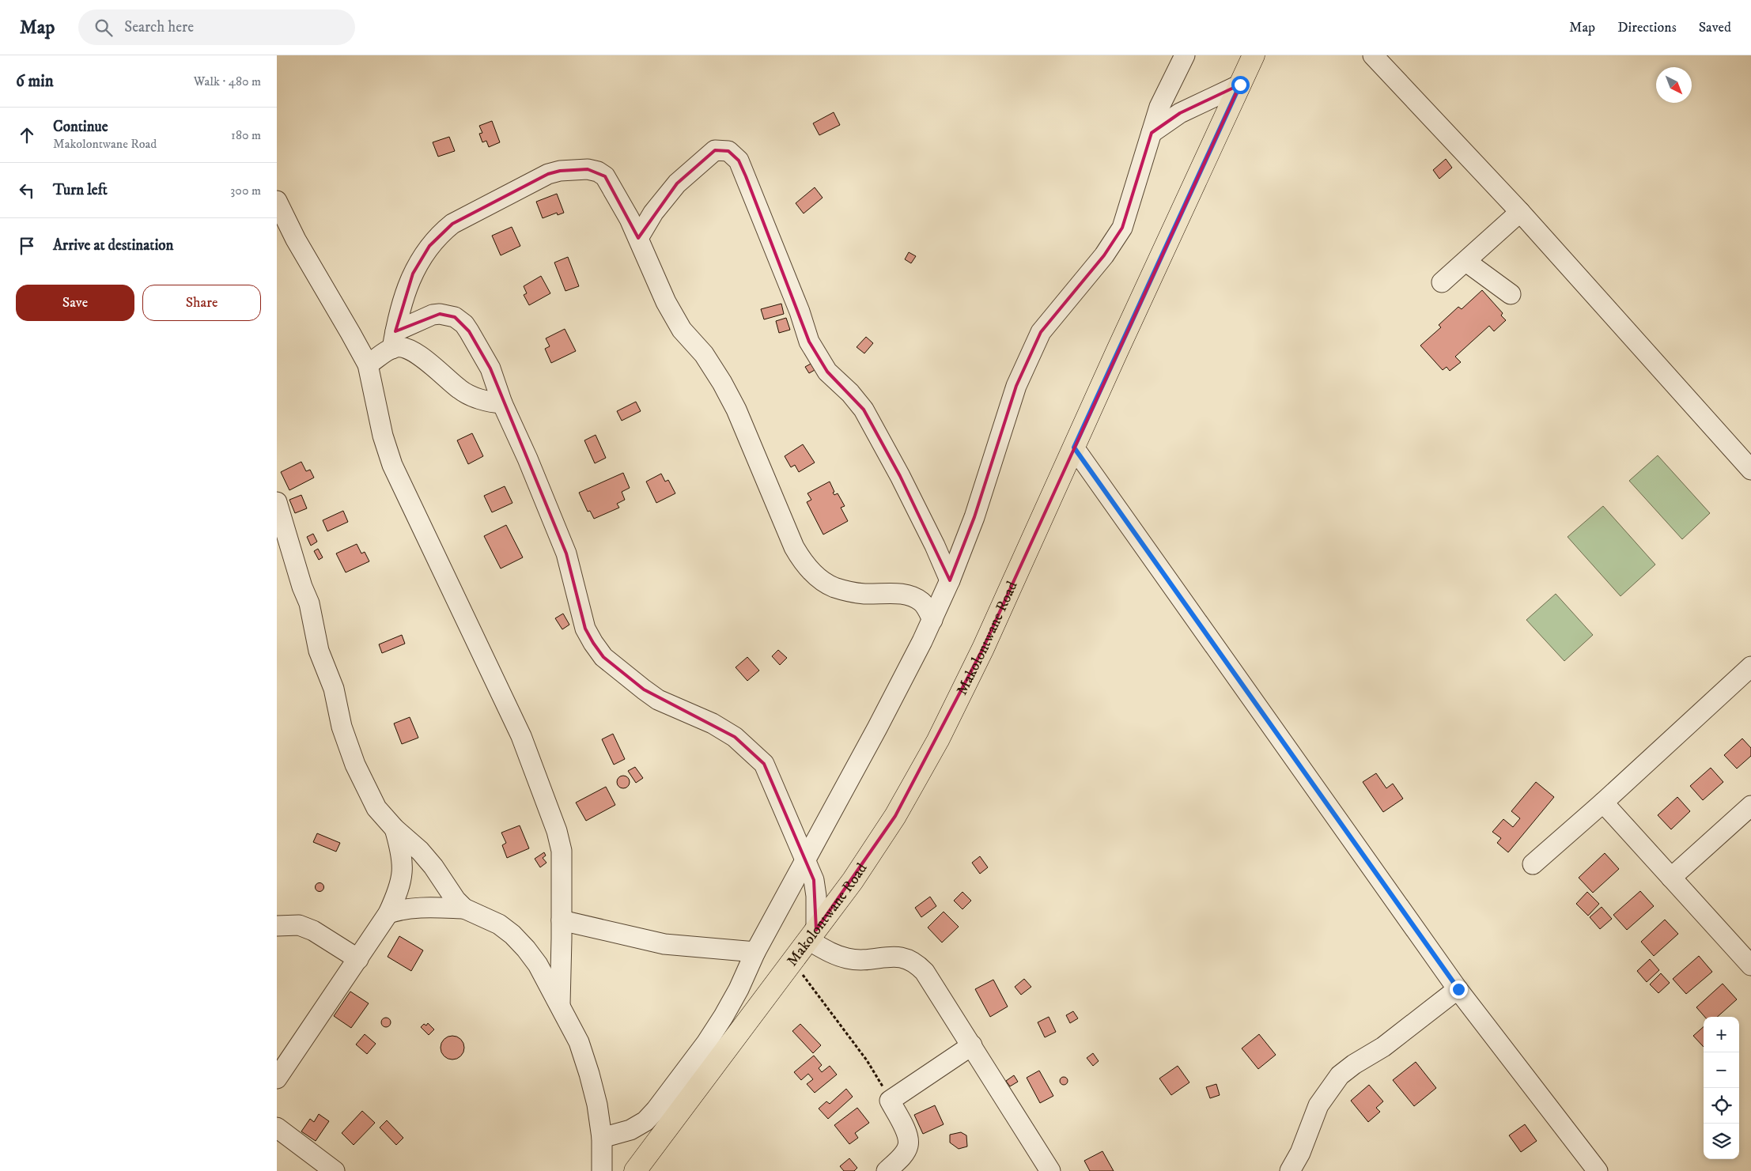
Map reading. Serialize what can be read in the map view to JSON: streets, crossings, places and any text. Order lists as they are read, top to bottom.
{
  "streets": {
    "main road": ["Makolontwane Road"]
  },
  "north": "bottom right",
  "page": {
    "header": "Map",
    "search": "Search here",
    "nav": ["Map", "Directions", "Saved"],
    "heading": ["6 min", "Walk · 480 m"],
    "list": [
      ["Continue", "Makolontwane Road", "180 m"],
      ["Turn left", "300 m"],
      "Arrive at destination"
    ],
    "buttons": ["Save", "Share"],
    "map_buttons": ["+", "−"]
  }
}
